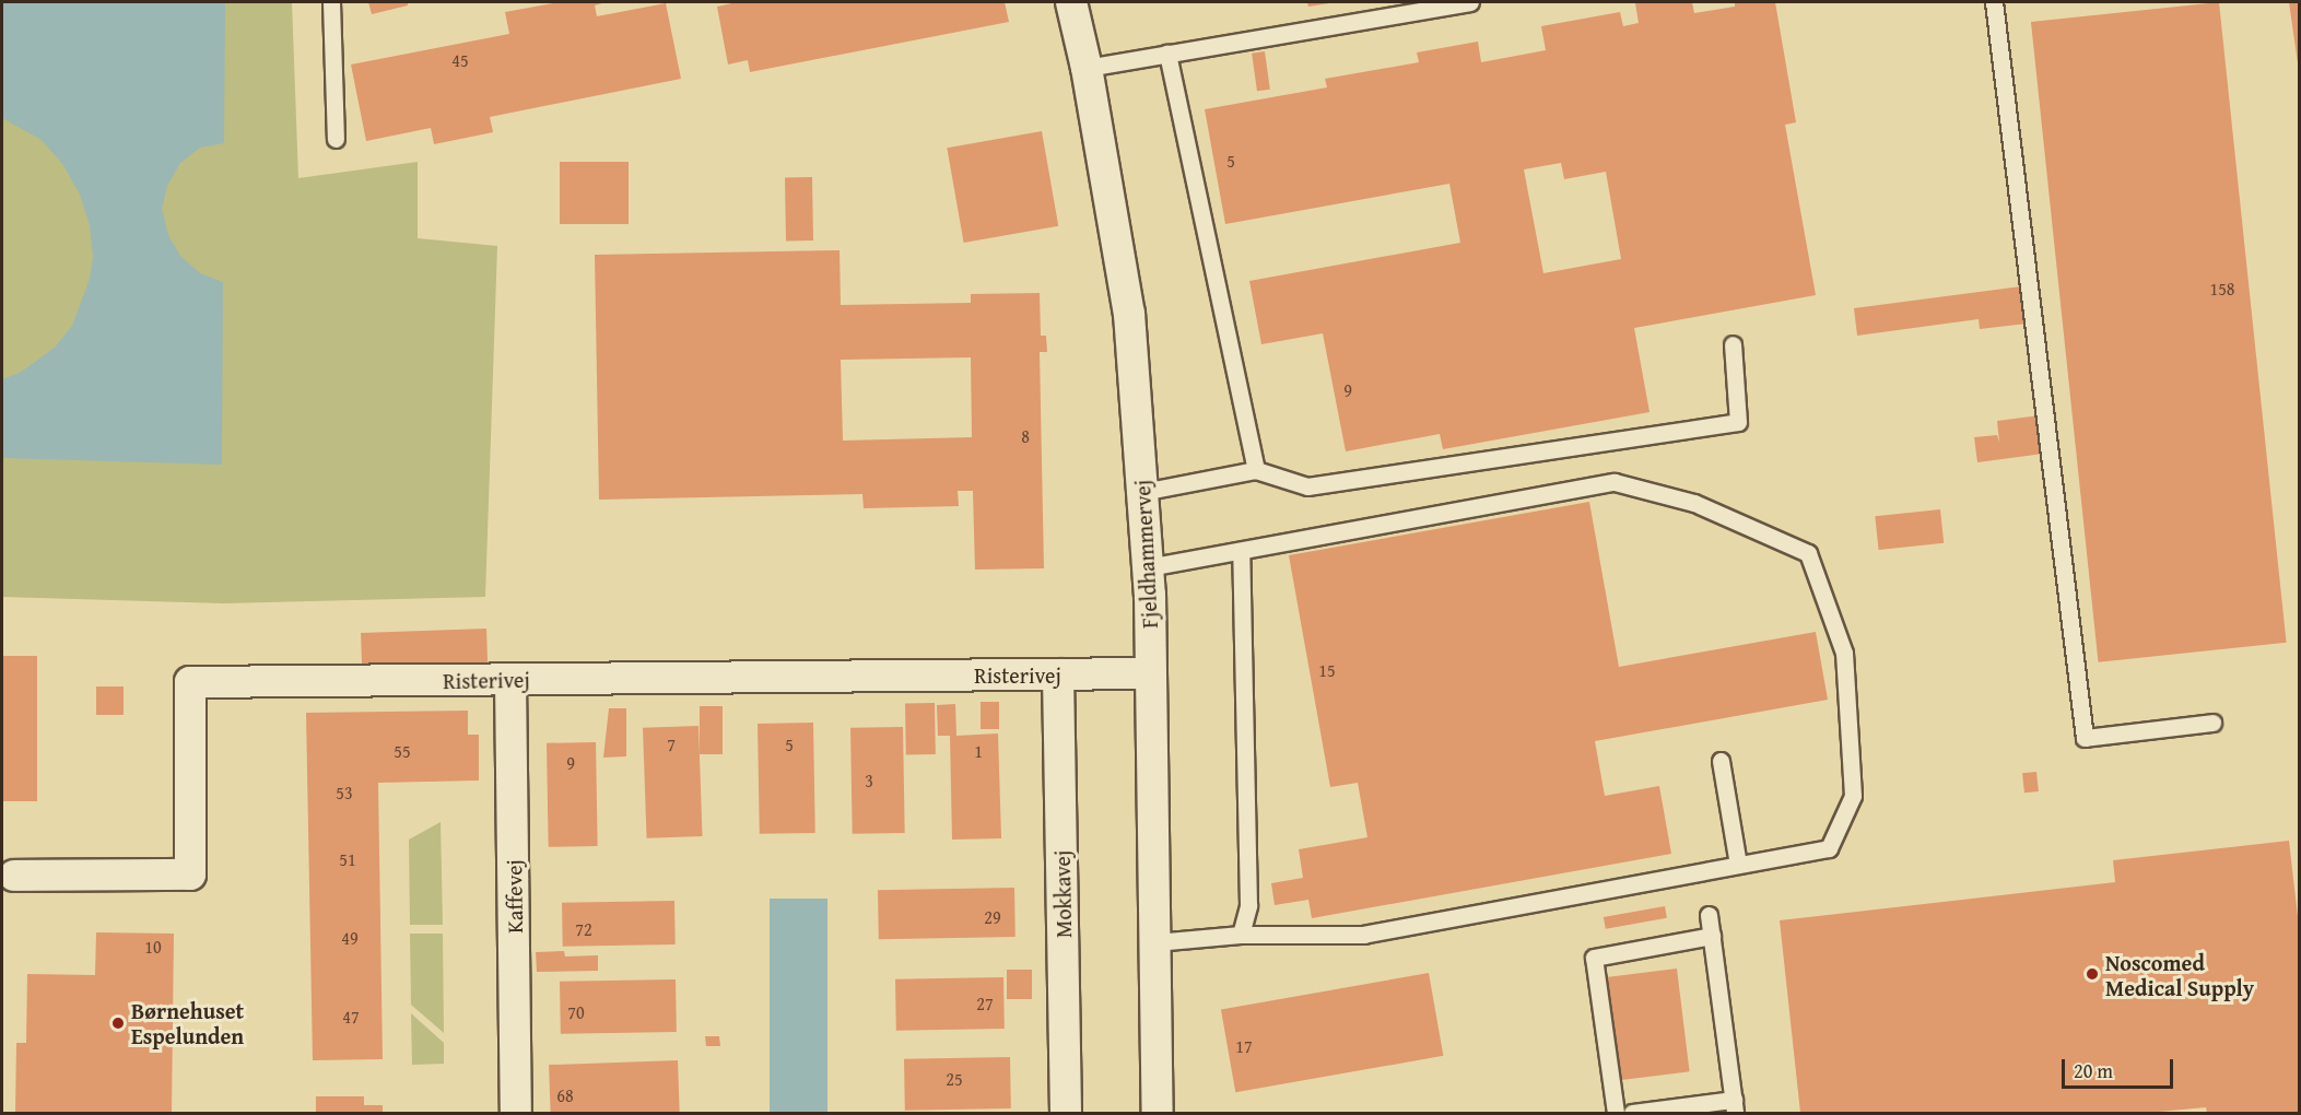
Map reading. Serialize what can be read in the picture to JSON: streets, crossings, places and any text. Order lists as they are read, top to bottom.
{
  "streets": {
    "street": [
      "Fjeldhammervej",
      "Risterivej",
      "Mokkavej",
      "Kaffevej"
    ]
  },
  "crossings": [
    ["Fjeldhammervej", "Risterivej"],
    ["Risterivej", "Mokkavej"],
    ["Risterivej", "Kaffevej"]
  ],
  "places": ["Noscomed Medical Supply", "Børnehuset Espelunden"],
  "house_numbers": [
    "45",
    "5",
    "158",
    "9",
    "8",
    "15",
    "7",
    "5",
    "55",
    "1",
    "9",
    "3",
    "53",
    "51",
    "29",
    "72",
    "49",
    "10",
    "27",
    "70",
    "47",
    "17",
    "25",
    "68"
  ],
  "scale_bar": "20 m"
}
